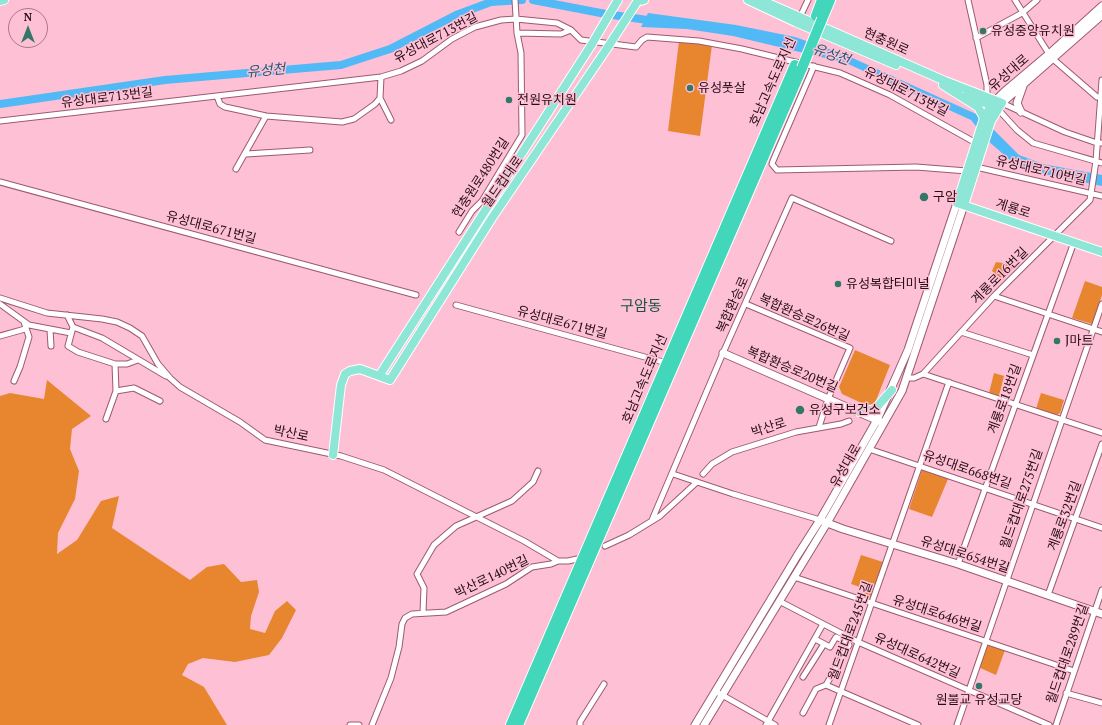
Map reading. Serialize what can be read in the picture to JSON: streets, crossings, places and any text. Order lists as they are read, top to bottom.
{
  "streets": {
    "highway": ["호남고속도로지선"],
    "main road": [
      "현충원로",
      "유성대로",
      "월드컵대로",
      "계룡로"
    ],
    "street": [
      "유성대로713번길",
      "유성대로710번길",
      "현충원로480번길",
      "유성대로671번길",
      "계룡로16번길",
      "복합환승로",
      "복합환승로26번길",
      "복합환승로20번길",
      "계룡로18번길",
      "박산로",
      "유성대로668번길",
      "월드컵대로275번길",
      "계룡로32번길",
      "유성대로654번길",
      "박산로140번길",
      "유성대로646번길",
      "월드컵대로245번길",
      "월드컵대로289번길",
      "유성대로642번길"
    ]
  },
  "crossings": [
    ["유성대로713번길", "유성대로"],
    ["유성대로713번길", "현충원로480번길"],
    ["현충원로", "유성대로"],
    ["유성대로", "계룡로"],
    ["유성대로", "복합환승로20번길"],
    ["유성대로", "유성대로668번길"],
    ["유성대로", "유성대로654번길"],
    ["유성대로", "유성대로646번길"],
    ["유성대로", "유성대로642번길"],
    ["계룡로", "계룡로16번길"],
    ["계룡로", "계룡로18번길"],
    ["복합환승로", "복합환승로26번길"],
    ["복합환승로", "복합환승로20번길"],
    ["복합환승로26번길", "복합환승로20번길"],
    ["계룡로18번길", "유성대로668번길"],
    ["계룡로18번길", "유성대로654번길"],
    ["박산로", "박산로140번길"],
    ["유성대로668번길", "월드컵대로275번길"],
    ["유성대로668번길", "계룡로32번길"],
    ["월드컵대로275번길", "유성대로654번길"],
    ["월드컵대로275번길", "유성대로646번길"],
    ["월드컵대로275번길", "유성대로642번길"],
    ["계룡로32번길", "유성대로654번길"],
    ["유성대로654번길", "월드컵대로245번길"],
    ["유성대로654번길", "월드컵대로289번길"],
    ["유성대로646번길", "월드컵대로245번길"],
    ["유성대로646번길", "월드컵대로289번길"],
    ["월드컵대로245번길", "유성대로642번길"]
  ],
  "districts": ["구암동"],
  "water": ["유성천"],
  "places": [
    "유성중앙유치원",
    "유성풋살",
    "전원유치원",
    "구암",
    "유성복합터미널",
    "J마트",
    "유성구보건소",
    "원불교 유성교당"
  ],
  "north": "top"
}
